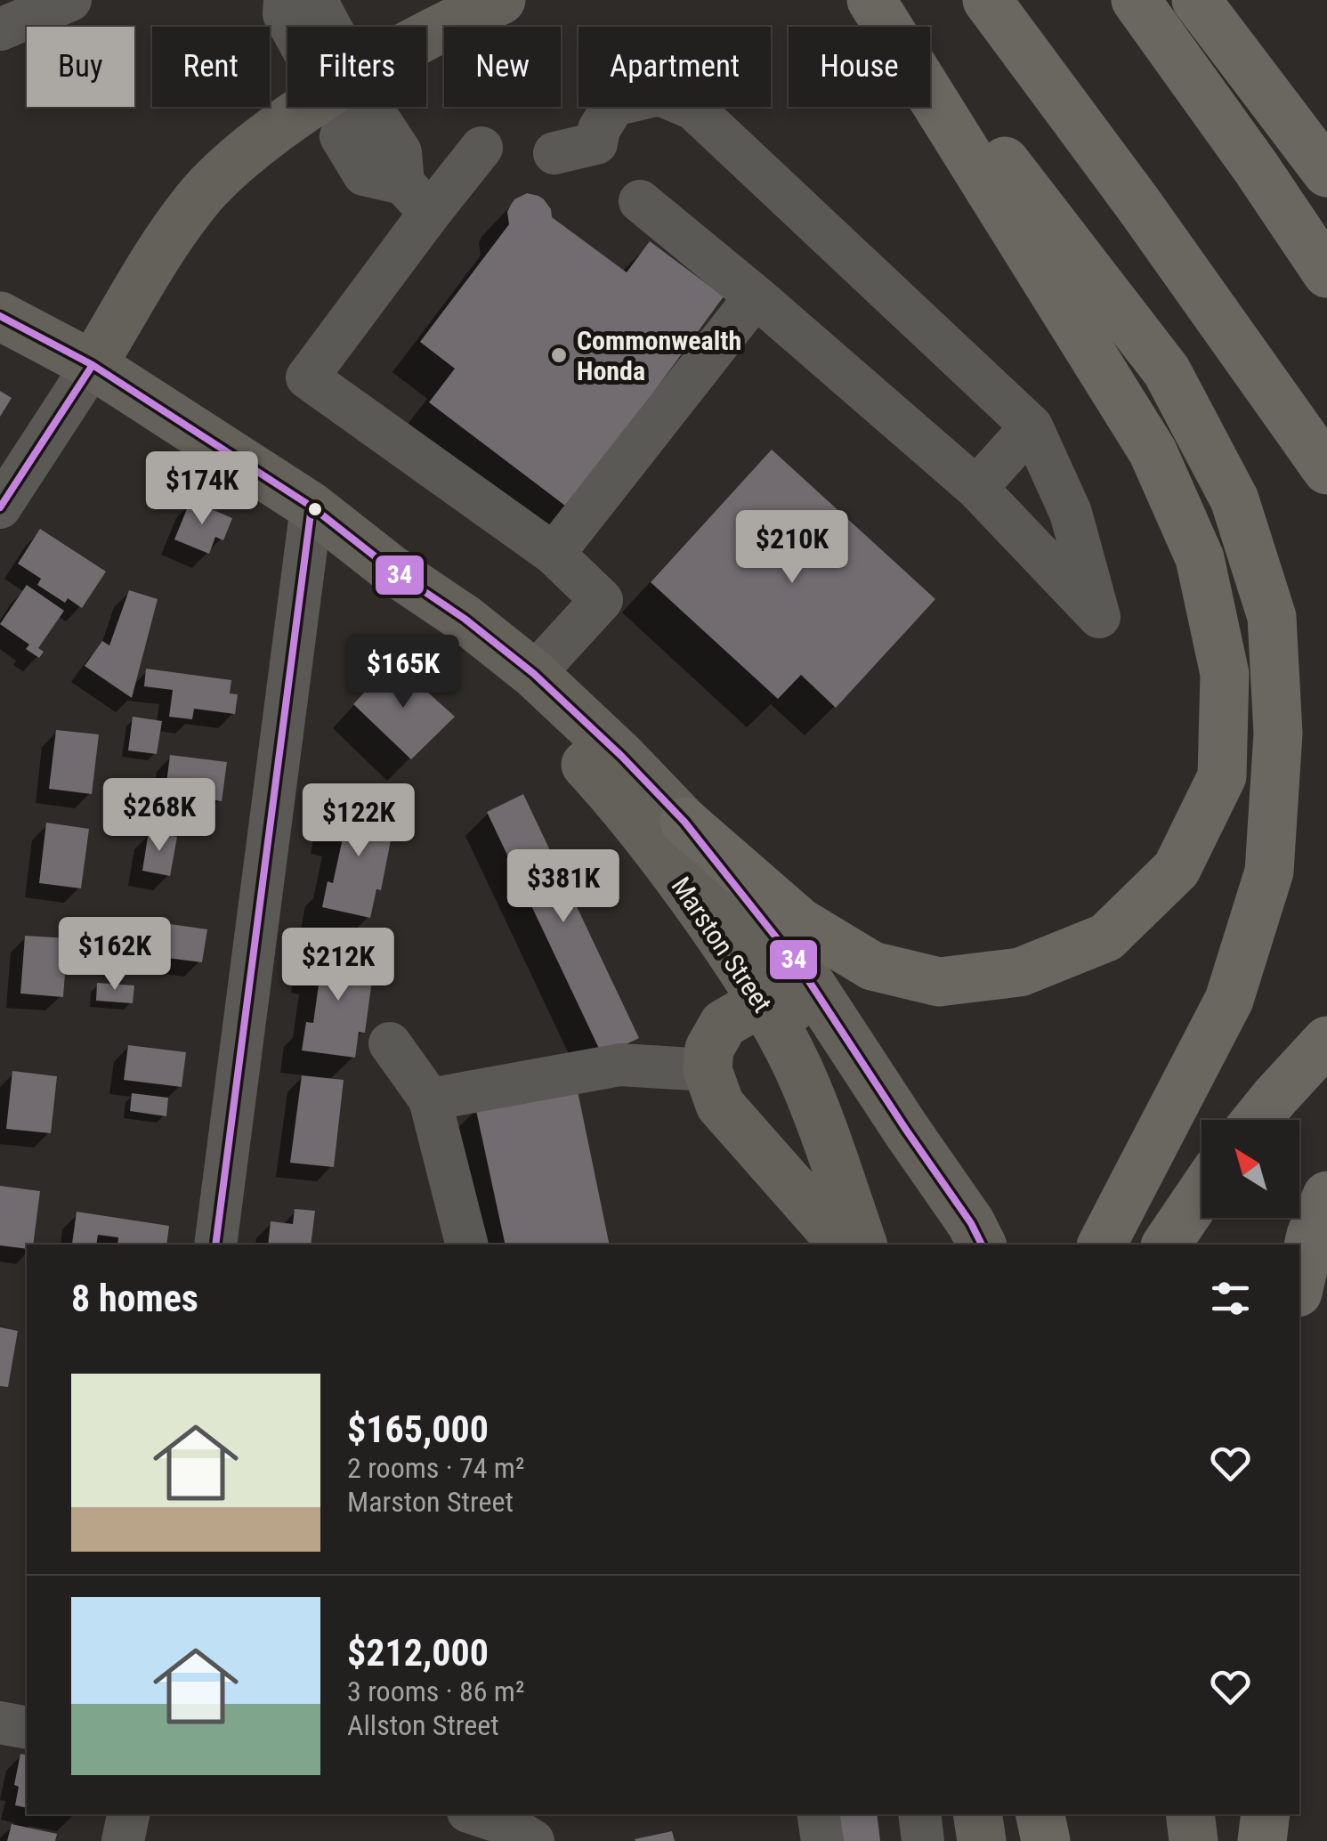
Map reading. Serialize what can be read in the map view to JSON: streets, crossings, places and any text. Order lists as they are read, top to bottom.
{
  "streets": {
    "main road": ["Marston Street"]
  },
  "places": ["Commonwealth Honda"],
  "lines": ["transit line 34"],
  "north": "top left",
  "page": {
    "chip": [
      "Buy",
      "Rent",
      "Filters",
      "New",
      "Apartment",
      "House"
    ],
    "price": [
      "$174K",
      "$210K",
      "$165K",
      "$268K",
      "$122K",
      "$381K",
      "$162K",
      "$212K"
    ],
    "heading": "8 homes",
    "list": [
      {
        "name": "$165,000",
        "note": "2 rooms · 74 m² · Marston Street"
      },
      {
        "name": "$212,000",
        "note": "3 rooms · 86 m² · Allston Street"
      }
    ]
  }
}
